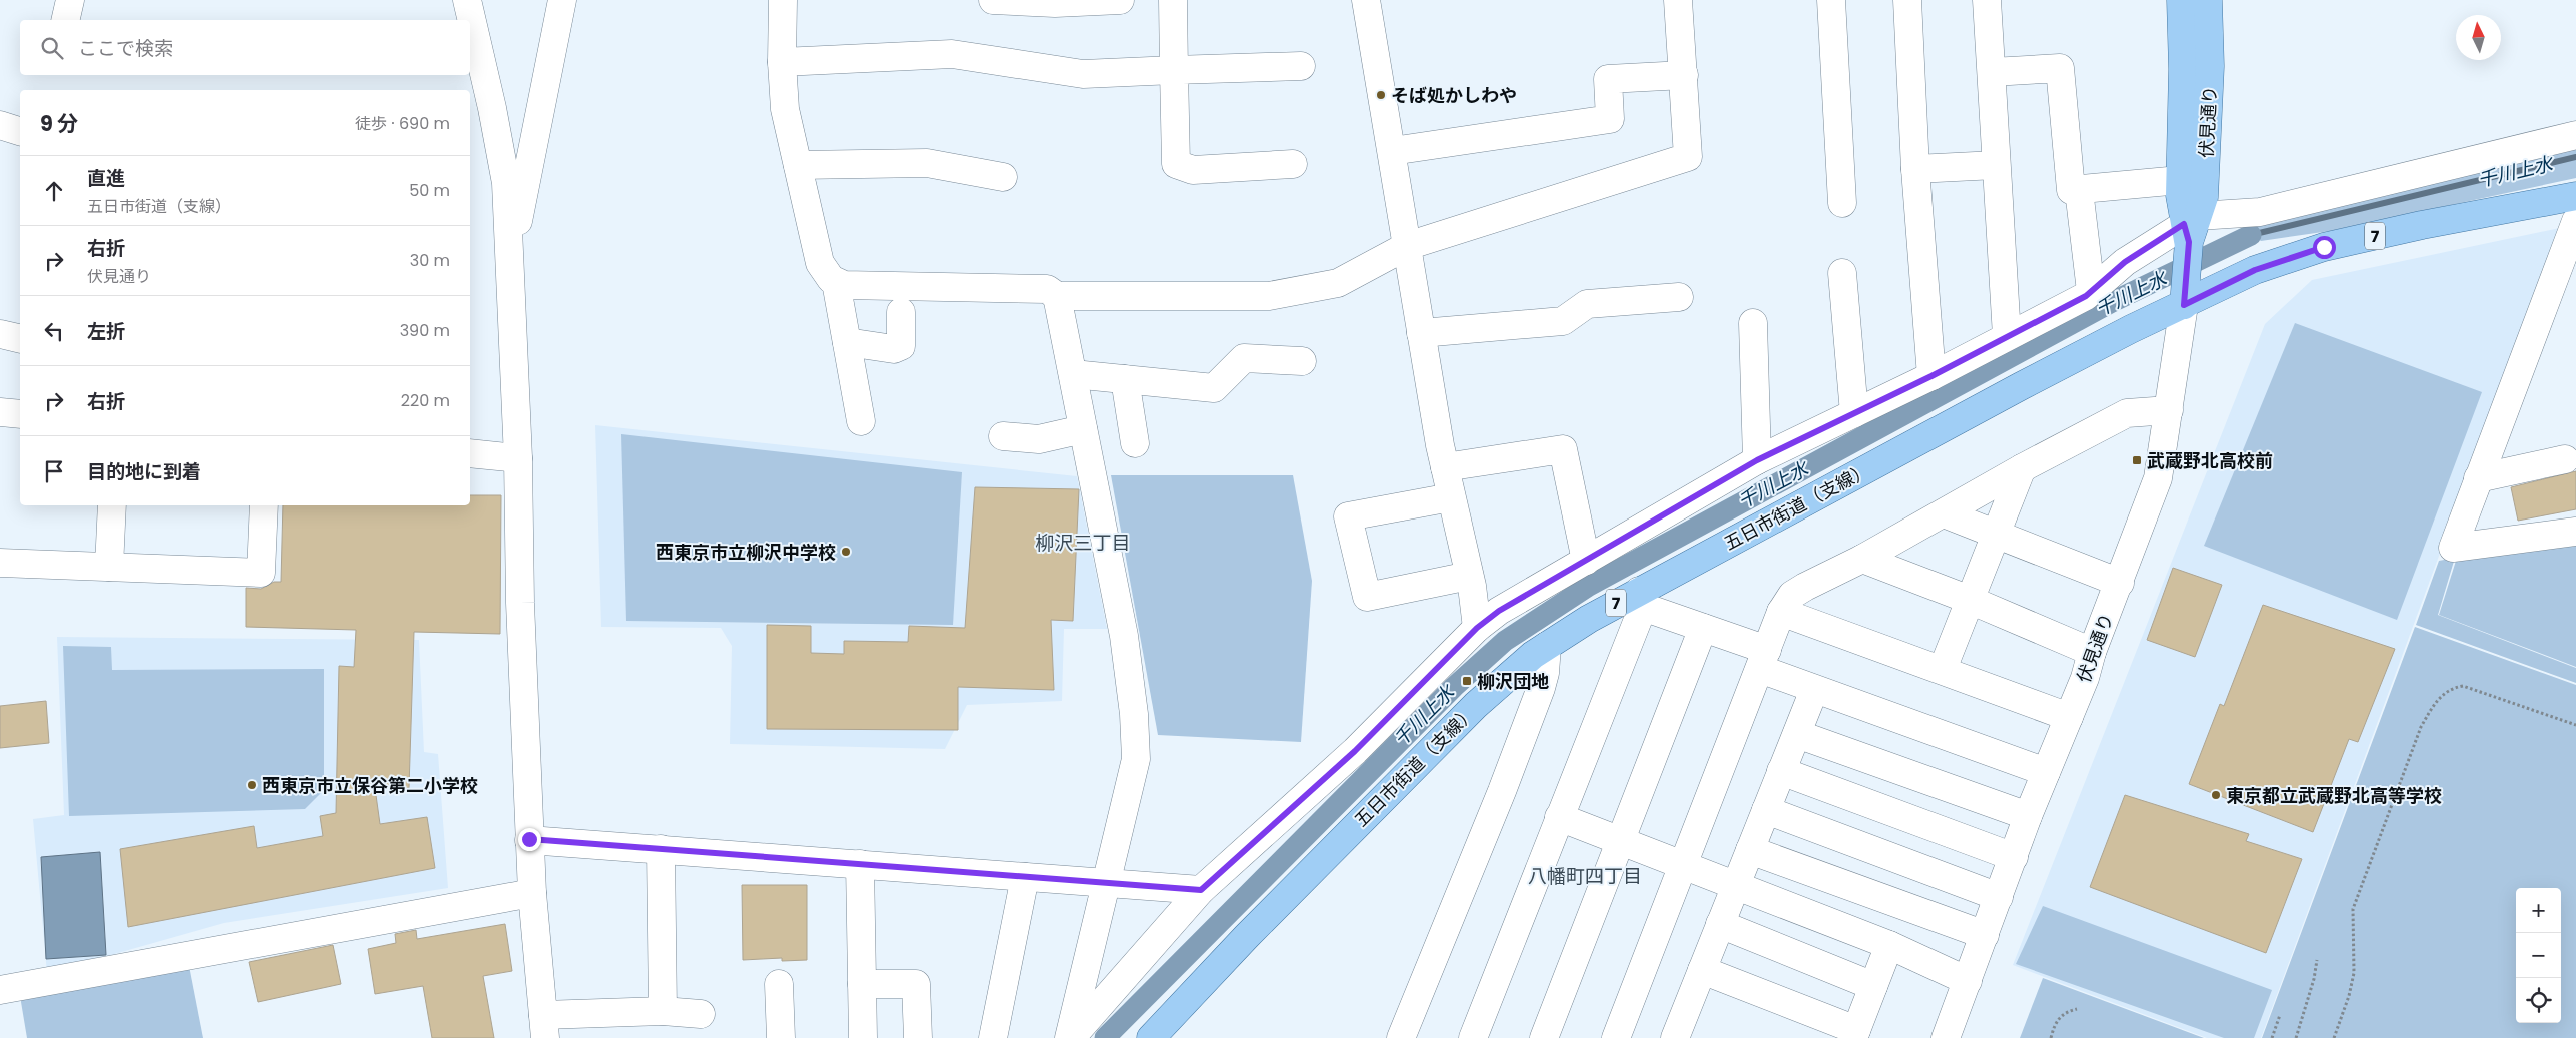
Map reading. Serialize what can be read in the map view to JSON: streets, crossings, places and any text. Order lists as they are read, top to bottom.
{
  "streets": {
    "main road": ["伏見通り", "7", "五日市街道（支線）"]
  },
  "crossings": [
    ["伏見通り", "五日市街道（支線）"]
  ],
  "districts": ["柳沢三丁目", "八幡町四丁目"],
  "water": ["千川上水"],
  "places": {
    "other": [
      "そば処かしわや",
      "西東京市立柳沢中学校",
      "西東京市立保谷第二小学校",
      "東京都立武蔵野北高等学校"
    ],
    "transit": ["武蔵野北高校前", "柳沢団地"]
  },
  "north": "top",
  "page": {
    "search": "ここで検索",
    "heading": ["9 分", "徒歩 · 690 m"],
    "list": [
      ["直進", "五日市街道（支線）", "50 m"],
      ["右折", "伏見通り", "30 m"],
      ["左折", "390 m"],
      ["右折", "220 m"],
      "目的地に到着"
    ],
    "map_buttons": ["+", "−"]
  }
}
